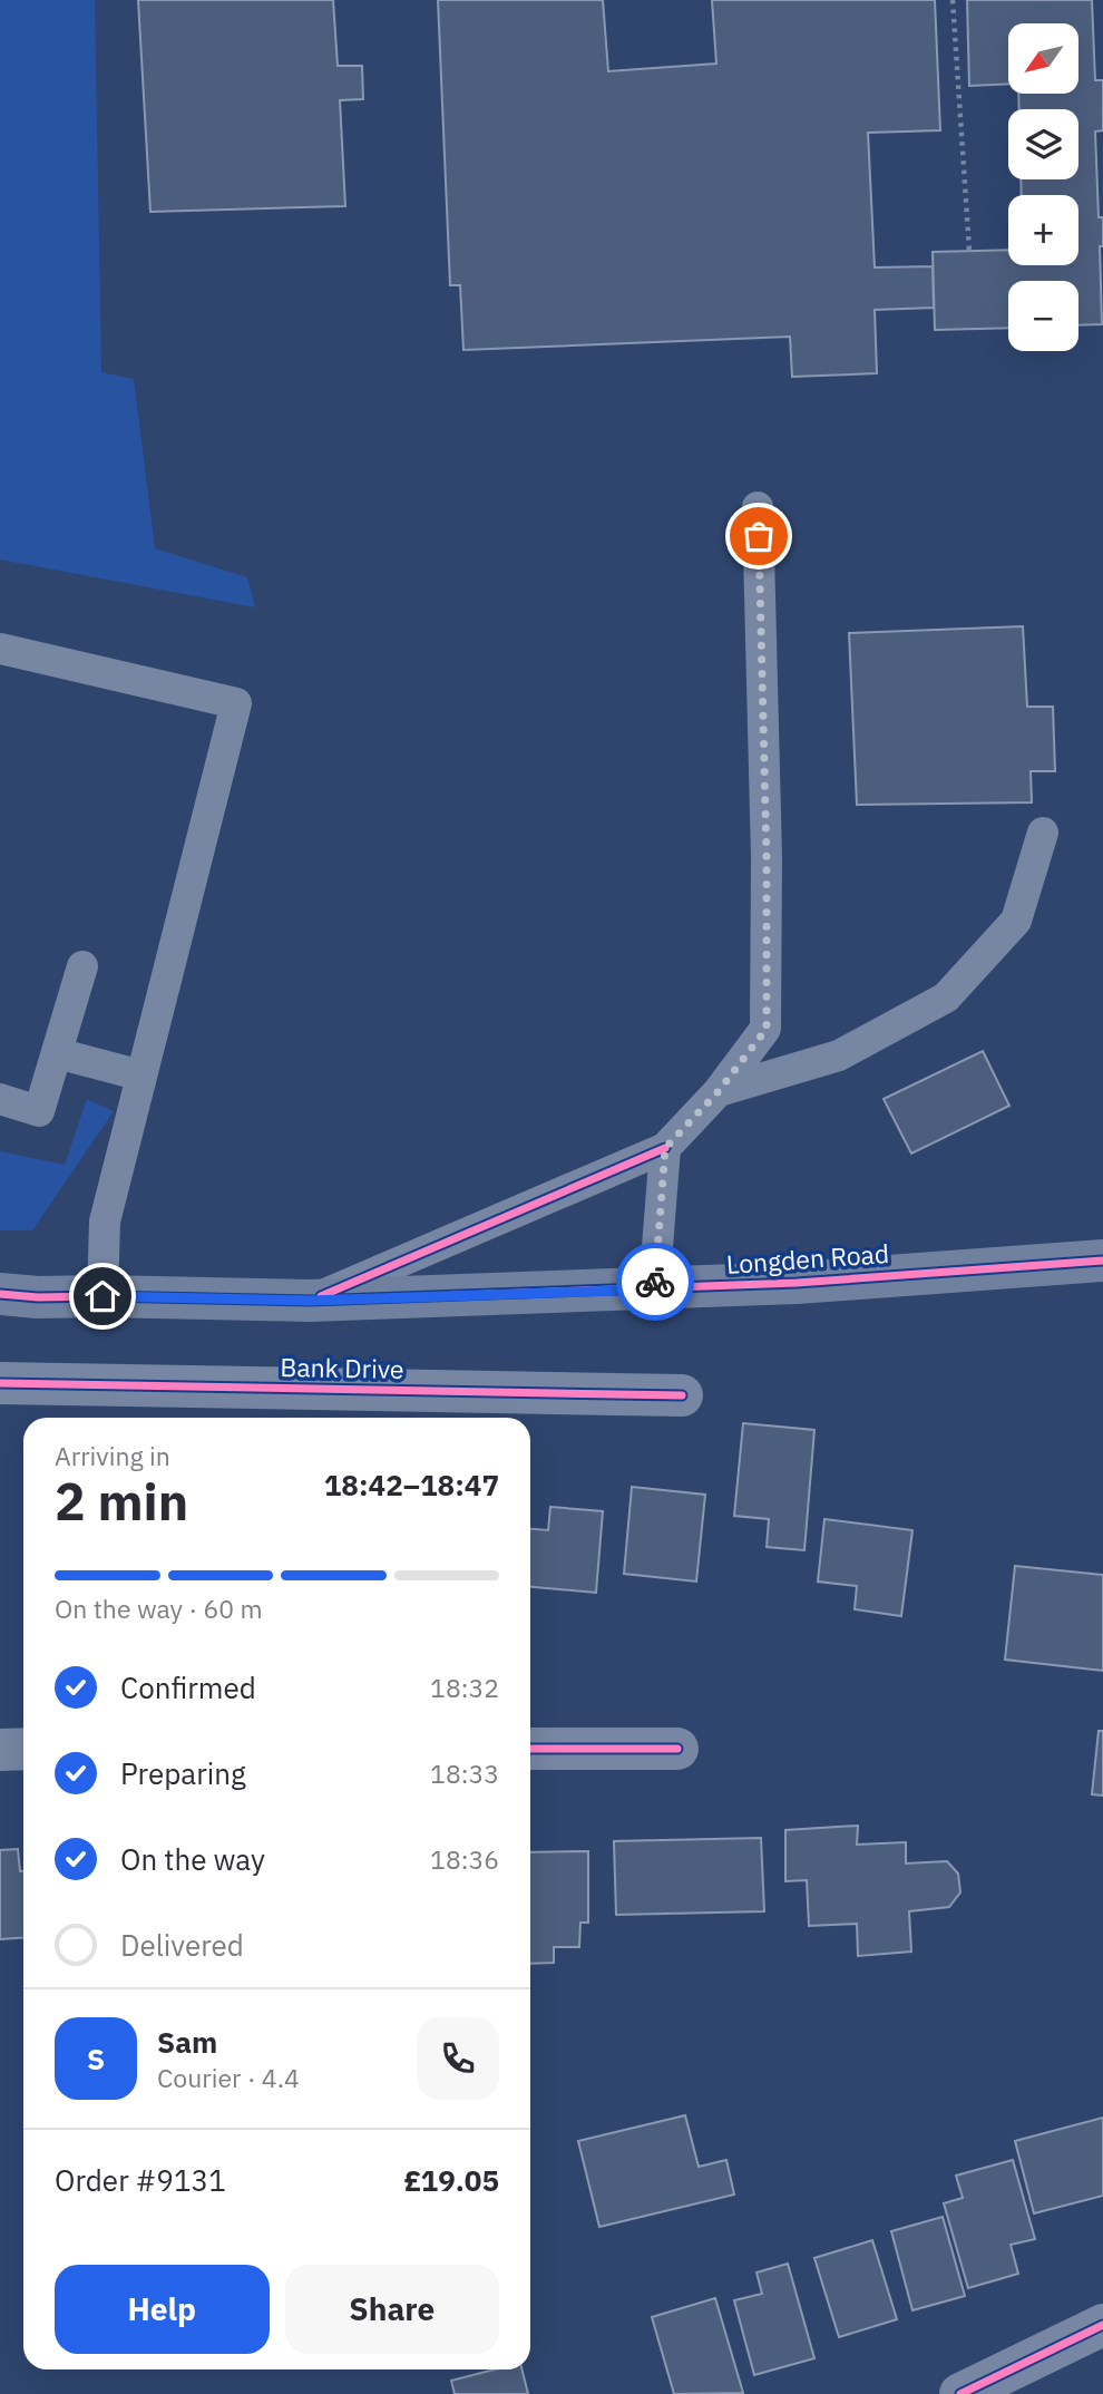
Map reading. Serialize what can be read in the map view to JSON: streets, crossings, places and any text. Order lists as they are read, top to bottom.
{
  "streets": {
    "street": ["Longden Road", "Bank Drive"]
  },
  "north": "bottom left",
  "page": {
    "map_buttons": ["+", "−"],
    "heading": ["2 min", "Arriving in", "18:42–18:47"],
    "panel": [
      "Sam",
      "Courier · 4.4",
      "Order #9131",
      "£19.05"
    ],
    "bar": "On the way · 60 m",
    "list": [
      ["Confirmed", "18:32"],
      ["Preparing", "18:33"],
      ["On the way", "18:36"],
      "Delivered"
    ],
    "round": "S",
    "buttons": ["Help", "Share"]
  }
}
